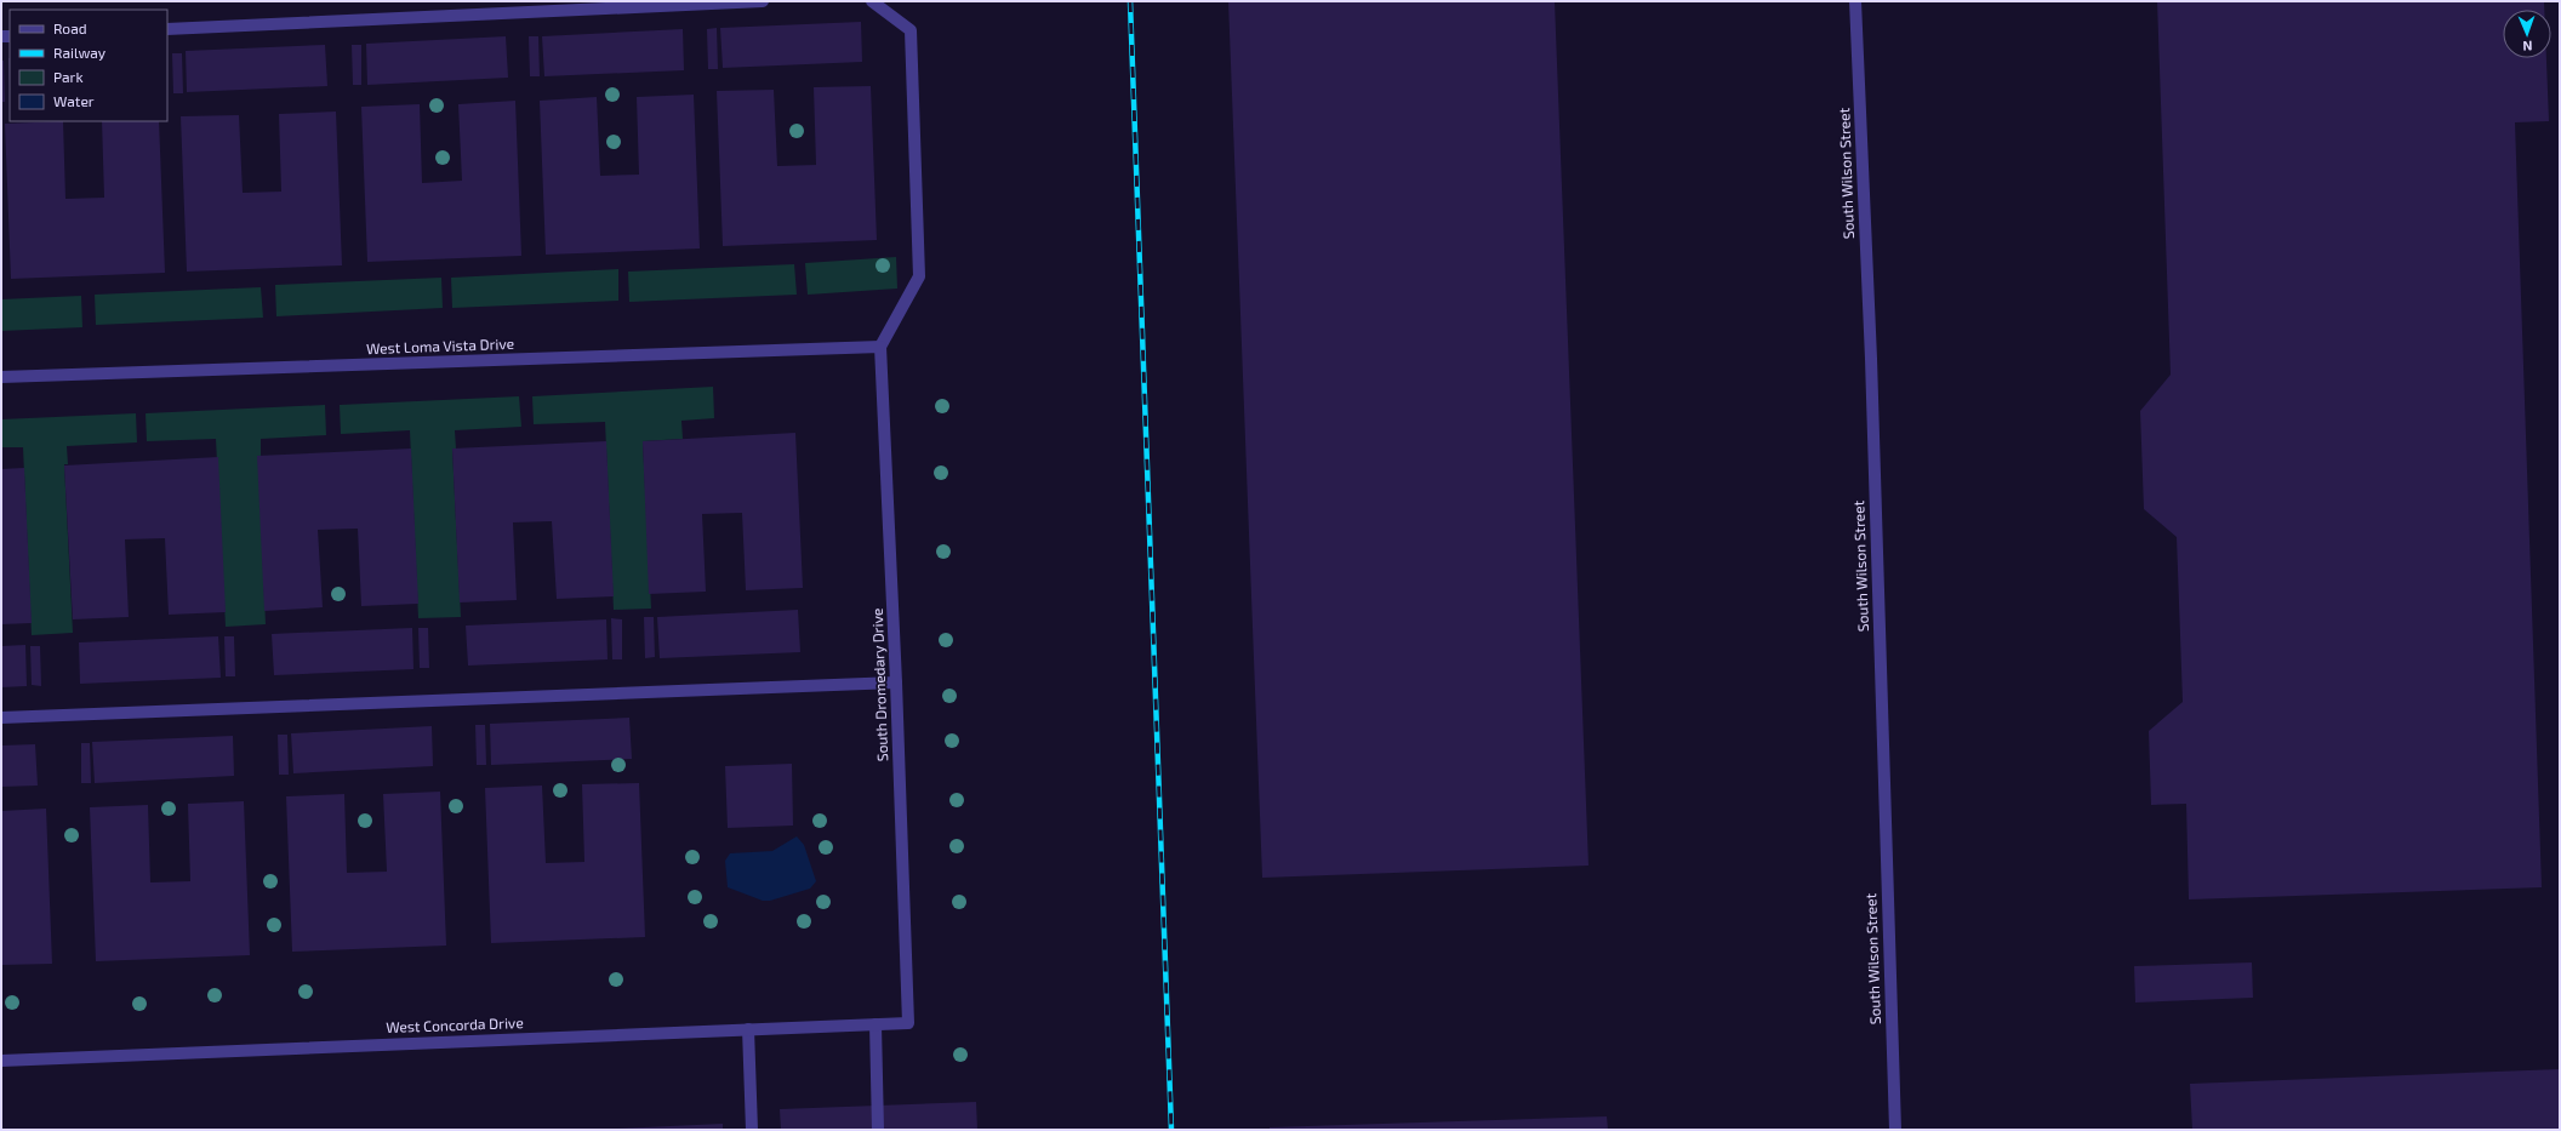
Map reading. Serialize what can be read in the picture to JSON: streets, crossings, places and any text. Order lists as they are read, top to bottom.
{
  "streets": {
    "street": [
      "South Wilson Street",
      "West Loma Vista Drive",
      "South Dromedary Drive",
      "West Concorda Drive"
    ]
  },
  "crossings": [
    ["West Loma Vista Drive", "South Dromedary Drive"],
    ["South Dromedary Drive", "West Concorda Drive"]
  ],
  "legend": [
    "Road",
    "Railway",
    "Park",
    "Water"
  ],
  "north": "bottom"
}
